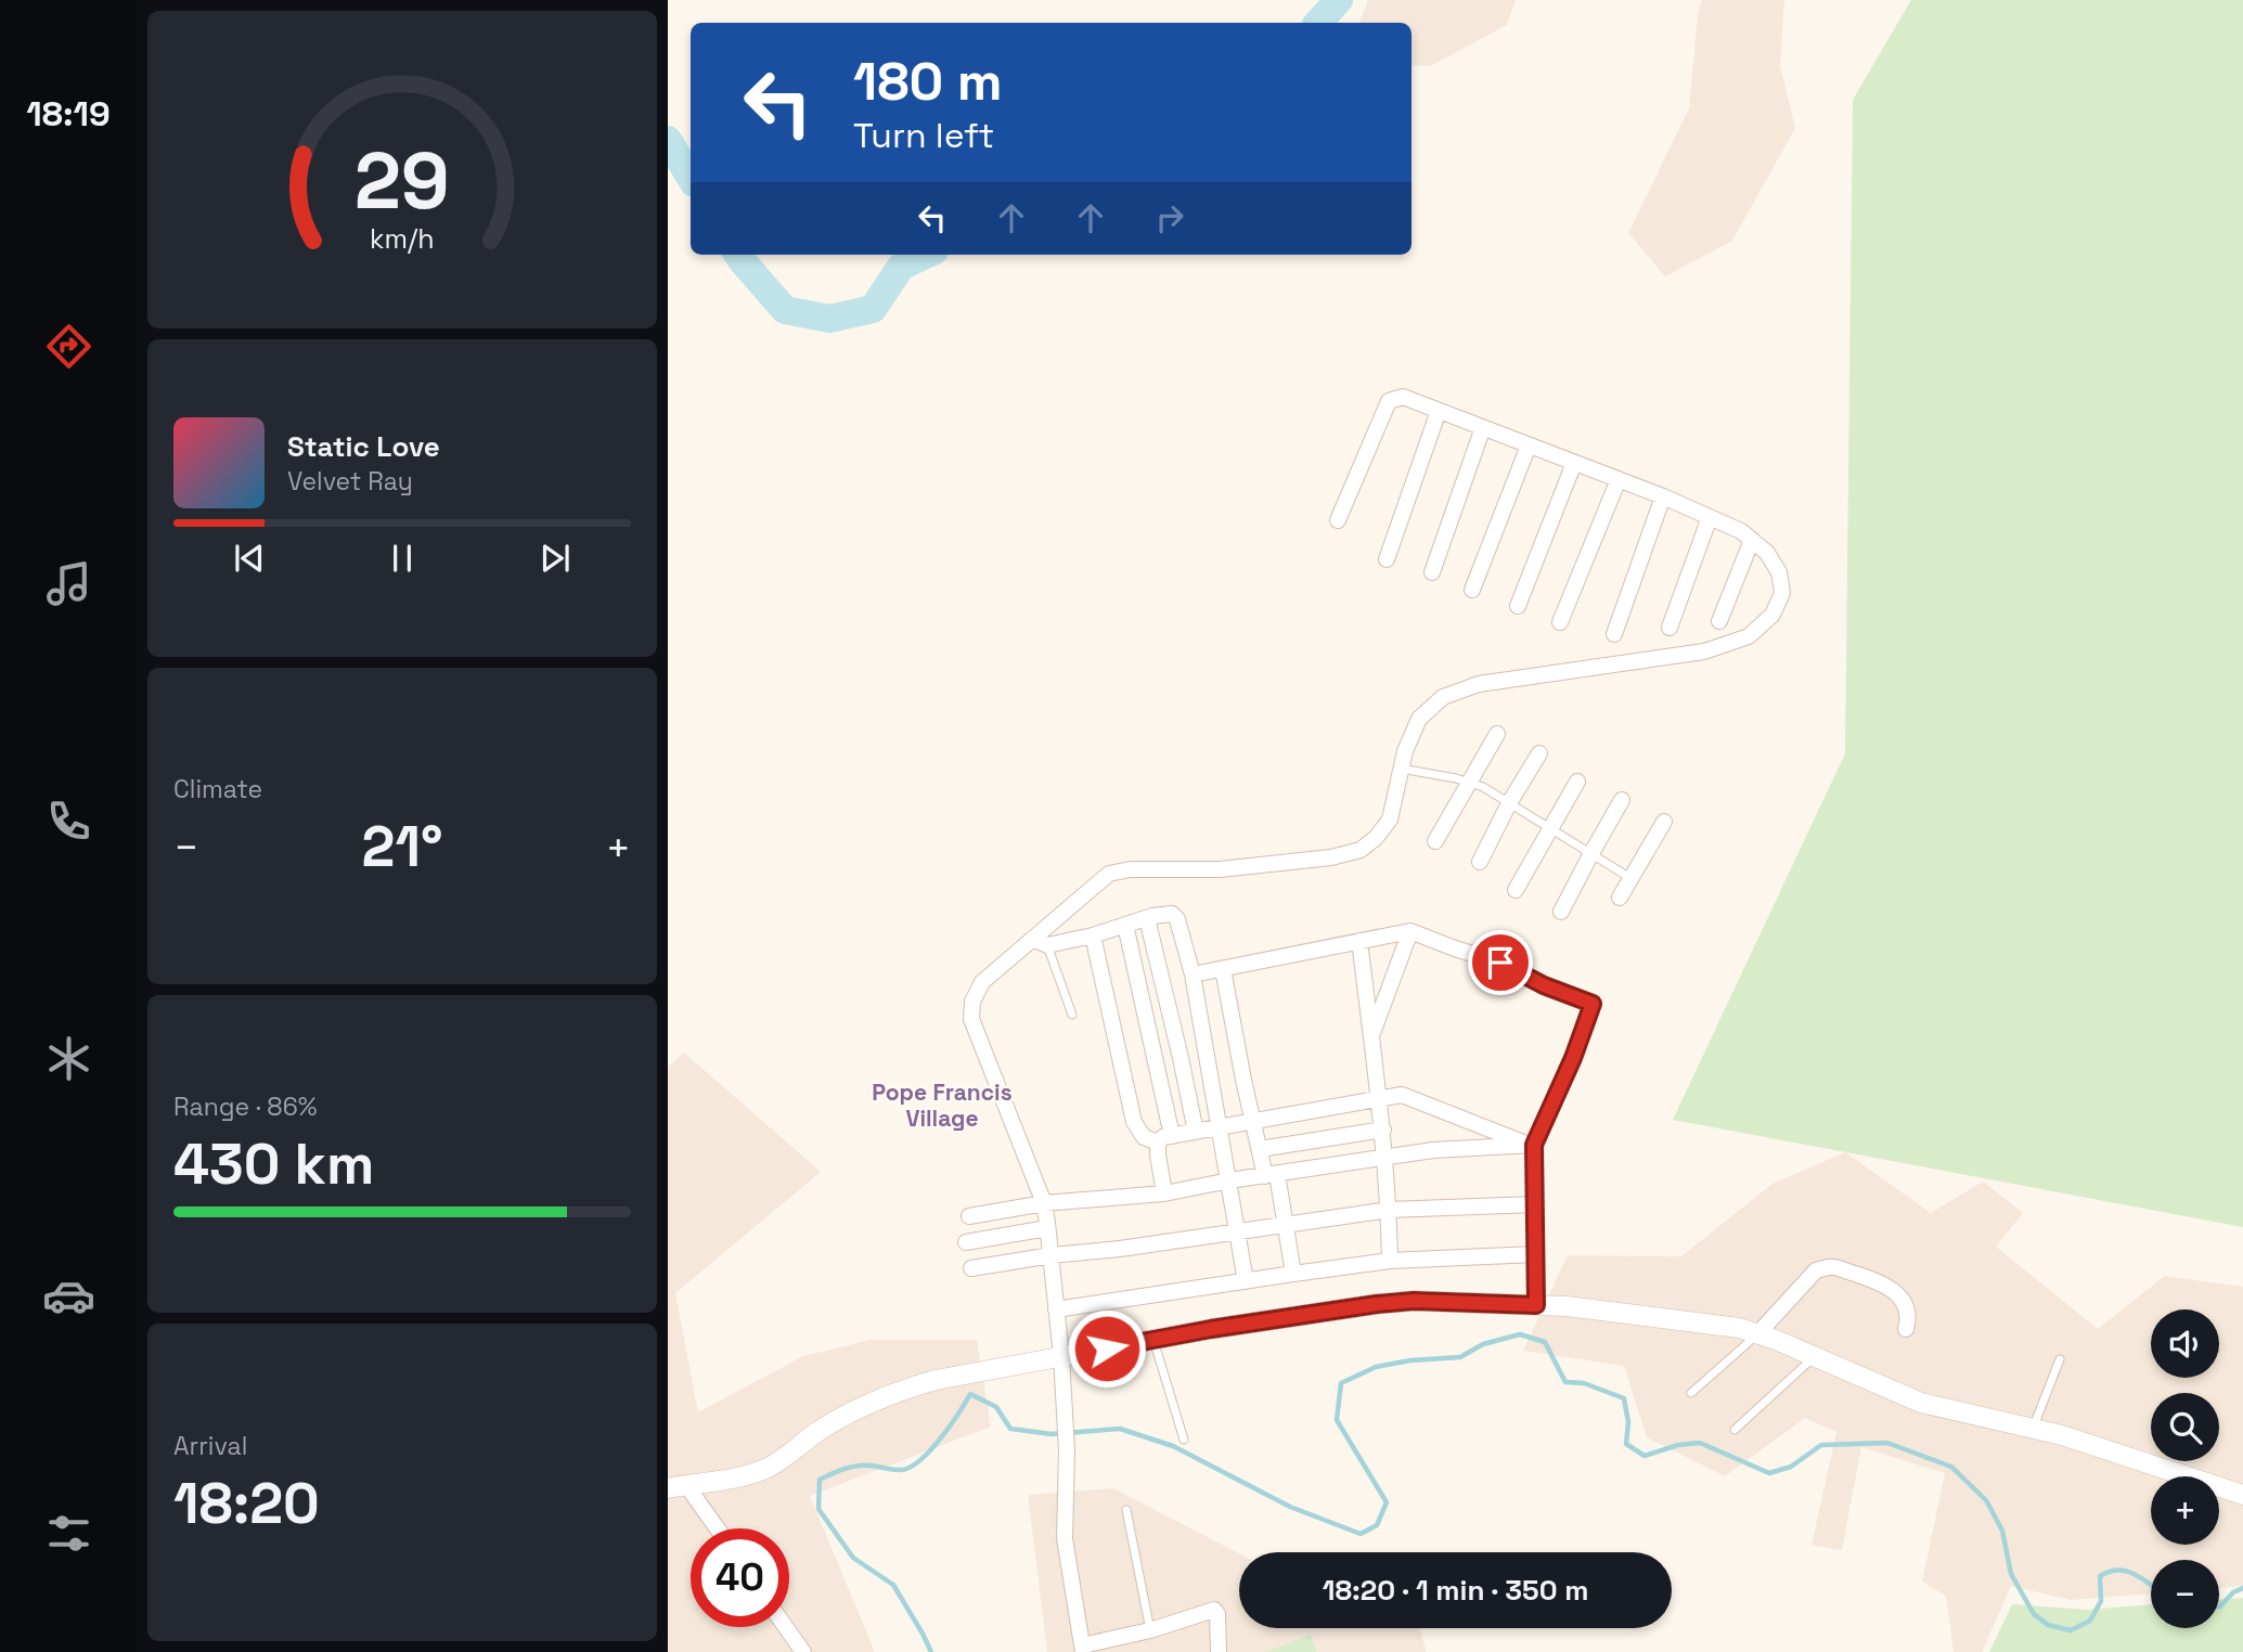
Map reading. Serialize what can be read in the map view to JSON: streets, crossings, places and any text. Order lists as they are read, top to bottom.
{
  "districts": ["Pope Francis Village"],
  "page": {
    "tabs": "18:19",
    "turn": ["180 m", "Turn left"],
    "song": ["Static Love", "Velvet Ray"],
    "tile": [
      "Climate",
      ["Range · 86%", "430 km"],
      ["Arrival", "18:20"]
    ],
    "heat": ["−", "21°", "+"],
    "map_buttons": ["+", "−"],
    "limit": "40",
    "trip": "18:20 · 1 min · 350 m",
    "gauge": ["29", "km/h"]
  }
}
